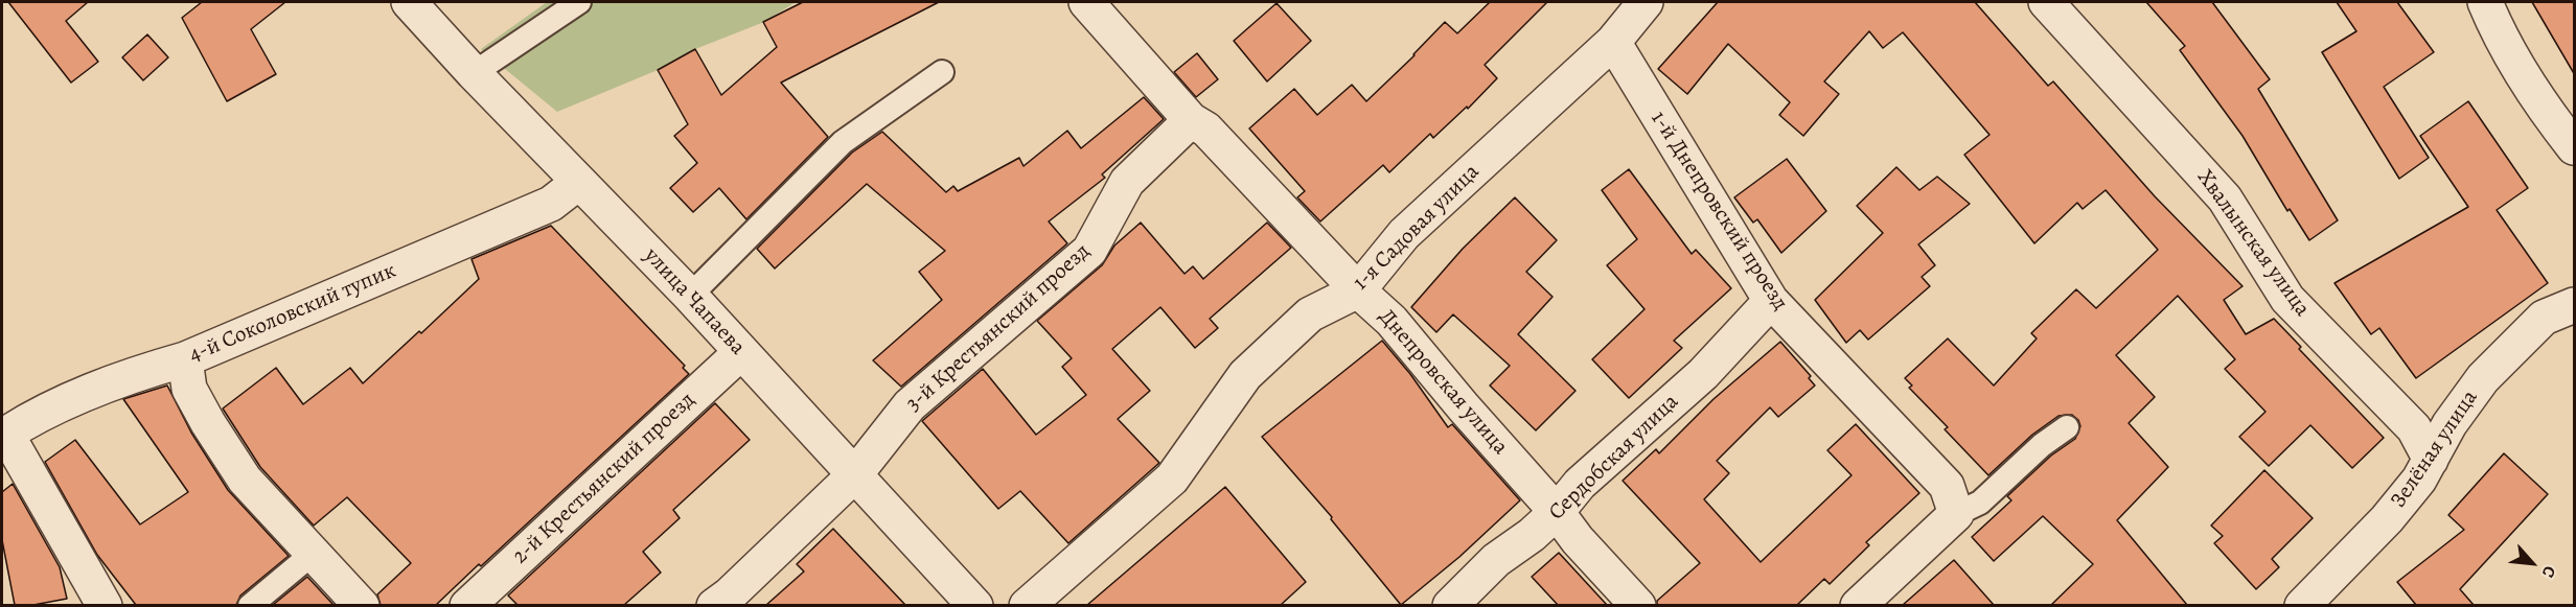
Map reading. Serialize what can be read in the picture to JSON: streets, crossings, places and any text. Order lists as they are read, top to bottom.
{
  "streets": {
    "street": [
      "1-й Днепровский проезд",
      "1-я Садовая улица",
      "Хвалынская улица",
      "улица Чапаева",
      "4-й Соколовский тупик",
      "3-й Крестьянский проезд",
      "Днепровская улица",
      "Зелёная улица",
      "Сердобская улица",
      "2-й Крестьянский проезд"
    ]
  },
  "crossings": [
    ["1-й Днепровский проезд", "1-я Садовая улица"],
    ["1-й Днепровский проезд", "Сердобская улица"],
    ["1-я Садовая улица", "Днепровская улица"],
    ["Хвалынская улица", "Зелёная улица"],
    ["улица Чапаева", "4-й Соколовский тупик"],
    ["улица Чапаева", "3-й Крестьянский проезд"],
    ["улица Чапаева", "2-й Крестьянский проезд"],
    ["3-й Крестьянский проезд", "Днепровская улица"],
    ["Днепровская улица", "Сердобская улица"]
  ],
  "north": "bottom right"
}
